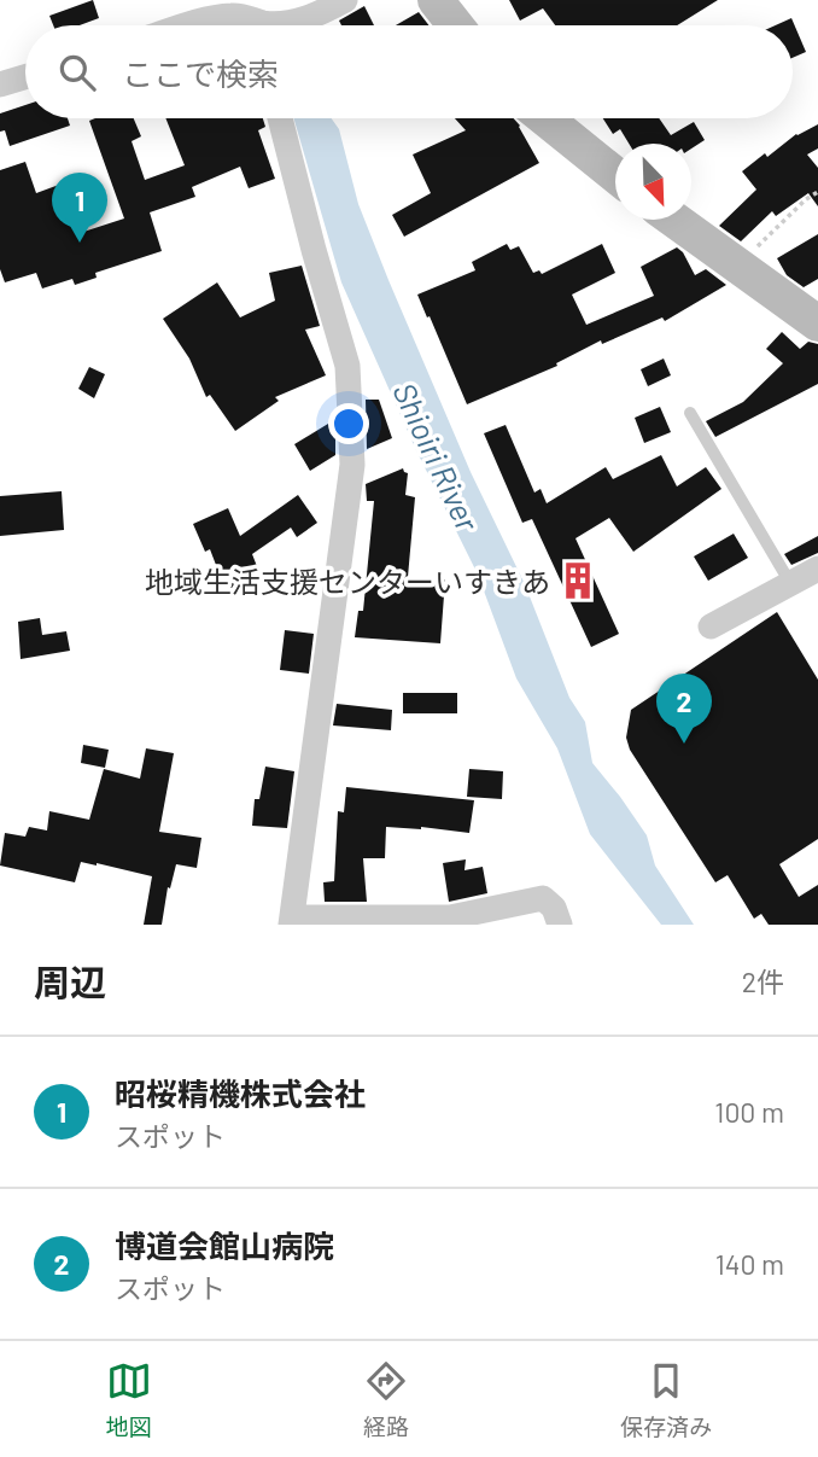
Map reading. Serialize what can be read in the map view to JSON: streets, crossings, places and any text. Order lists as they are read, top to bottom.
{
  "water": ["Shioiri River"],
  "places": {
    "building": ["地域生活支援センターいすきあ"]
  },
  "north": "bottom right",
  "page": {
    "search": "ここで検索",
    "pins": ["1", "2"],
    "heading": ["周辺", "2件"],
    "list": [
      {
        "mark": "1",
        "name": "昭桜精機株式会社",
        "note": "スポット",
        "value": "100 m"
      },
      {
        "mark": "2",
        "name": "博道会館山病院",
        "note": "スポット",
        "value": "140 m"
      }
    ],
    "nav": ["地図", "経路", "保存済み"]
  }
}
